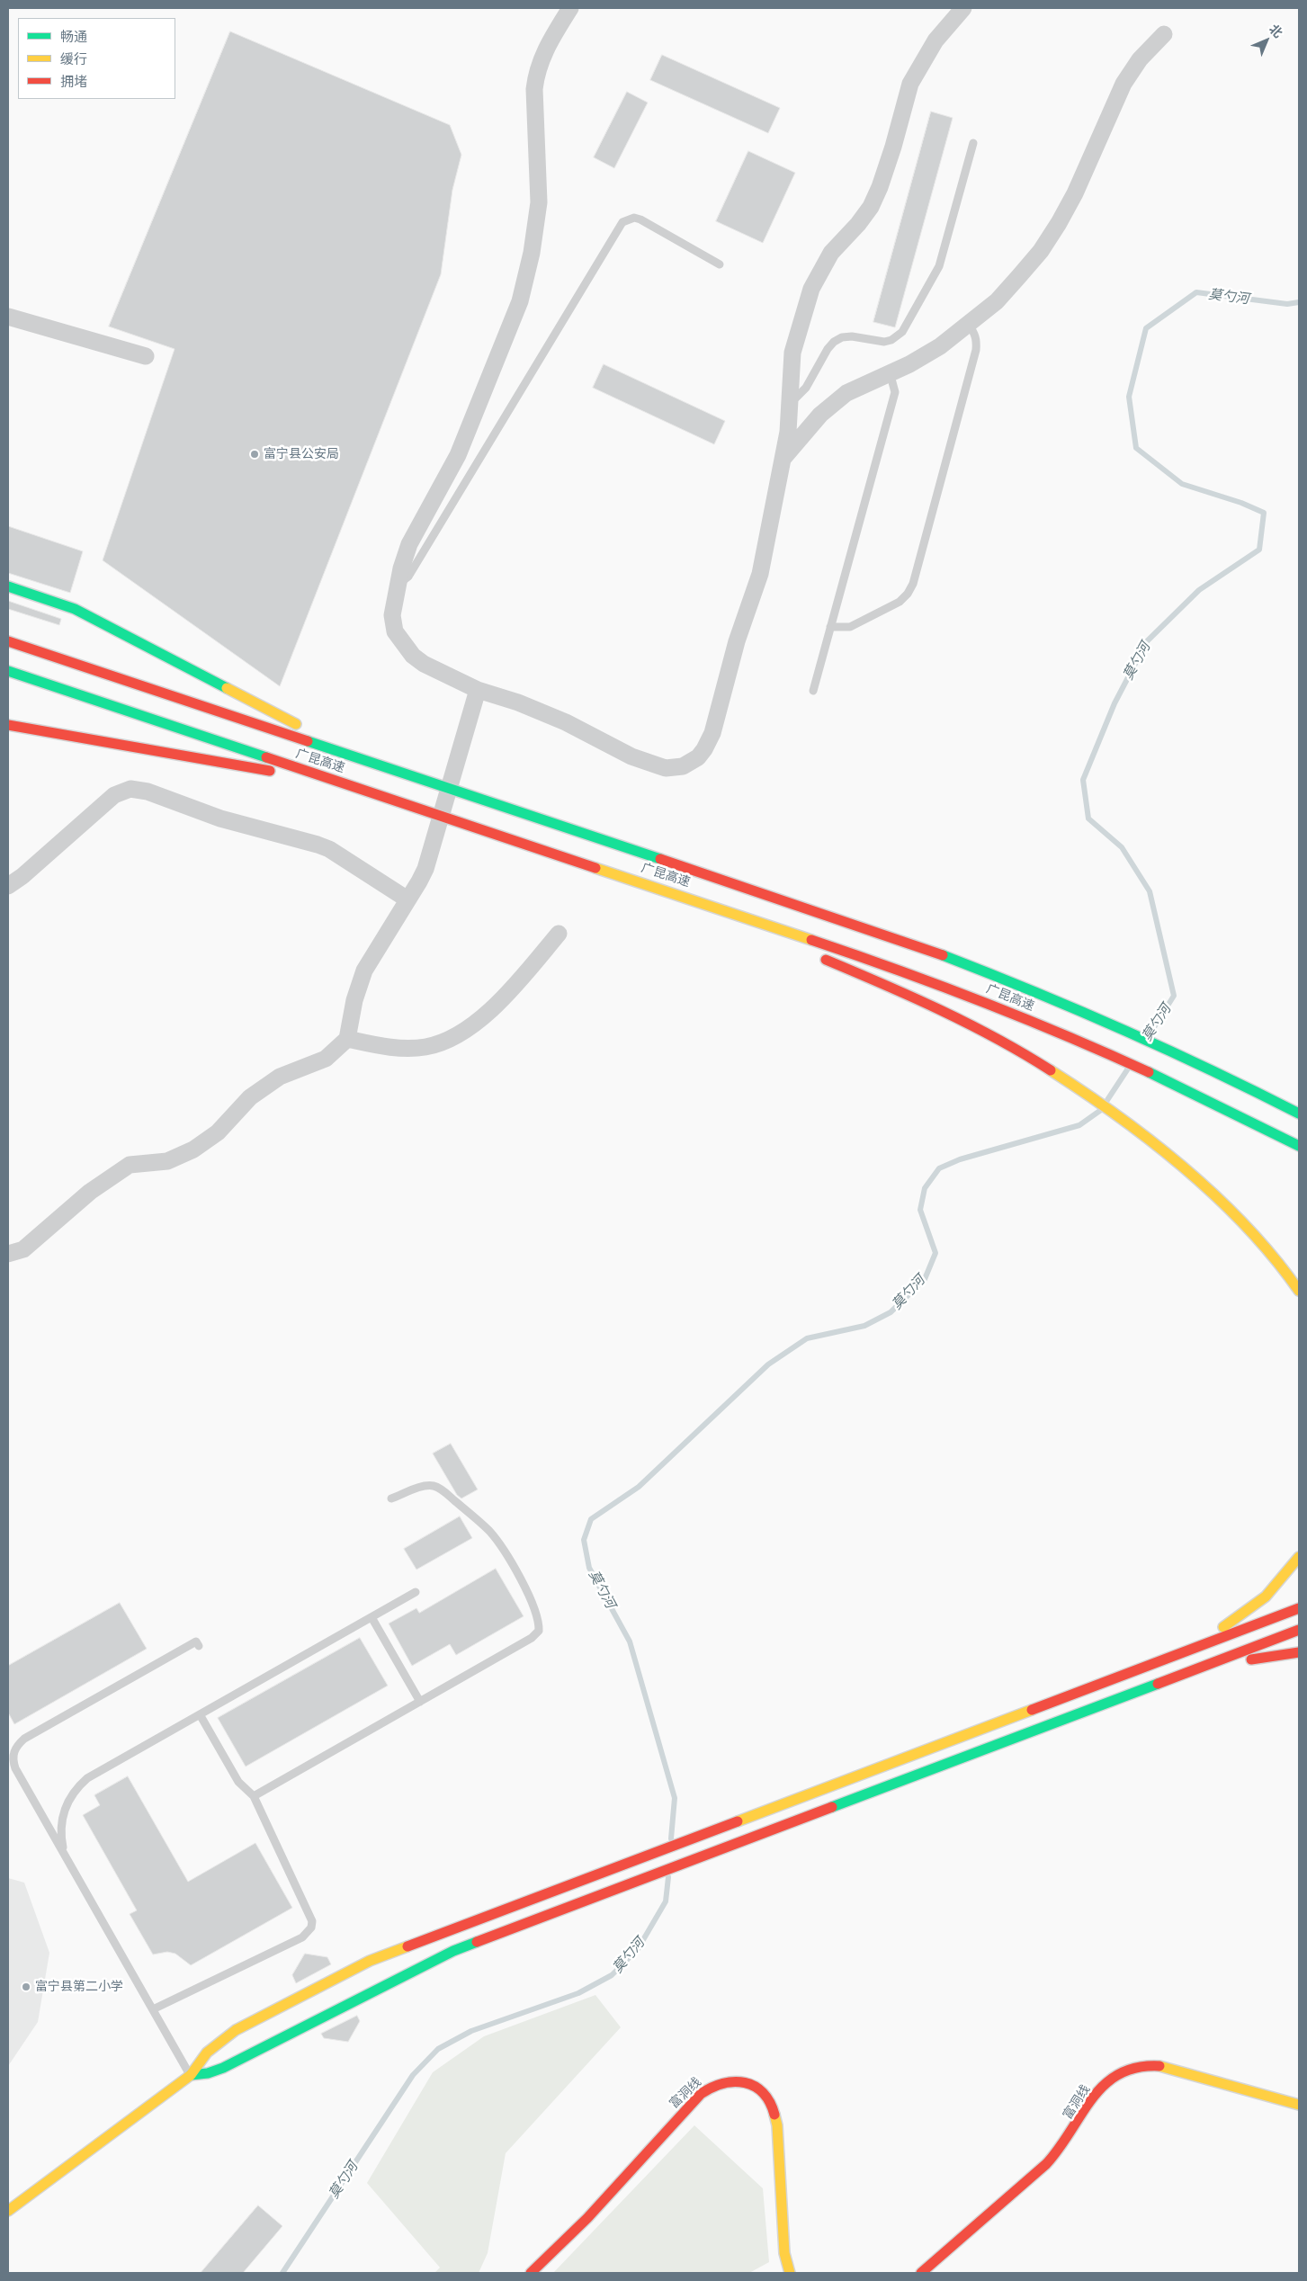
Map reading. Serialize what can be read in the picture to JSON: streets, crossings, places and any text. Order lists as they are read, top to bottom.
{
  "streets": {
    "main road": ["广昆高速", "富洞线"]
  },
  "water": ["莫勺河"],
  "places": ["富宁县公安局", "富宁县第二小学"],
  "legend": ["畅通", "缓行", "拥堵"],
  "north": "top right"
}
